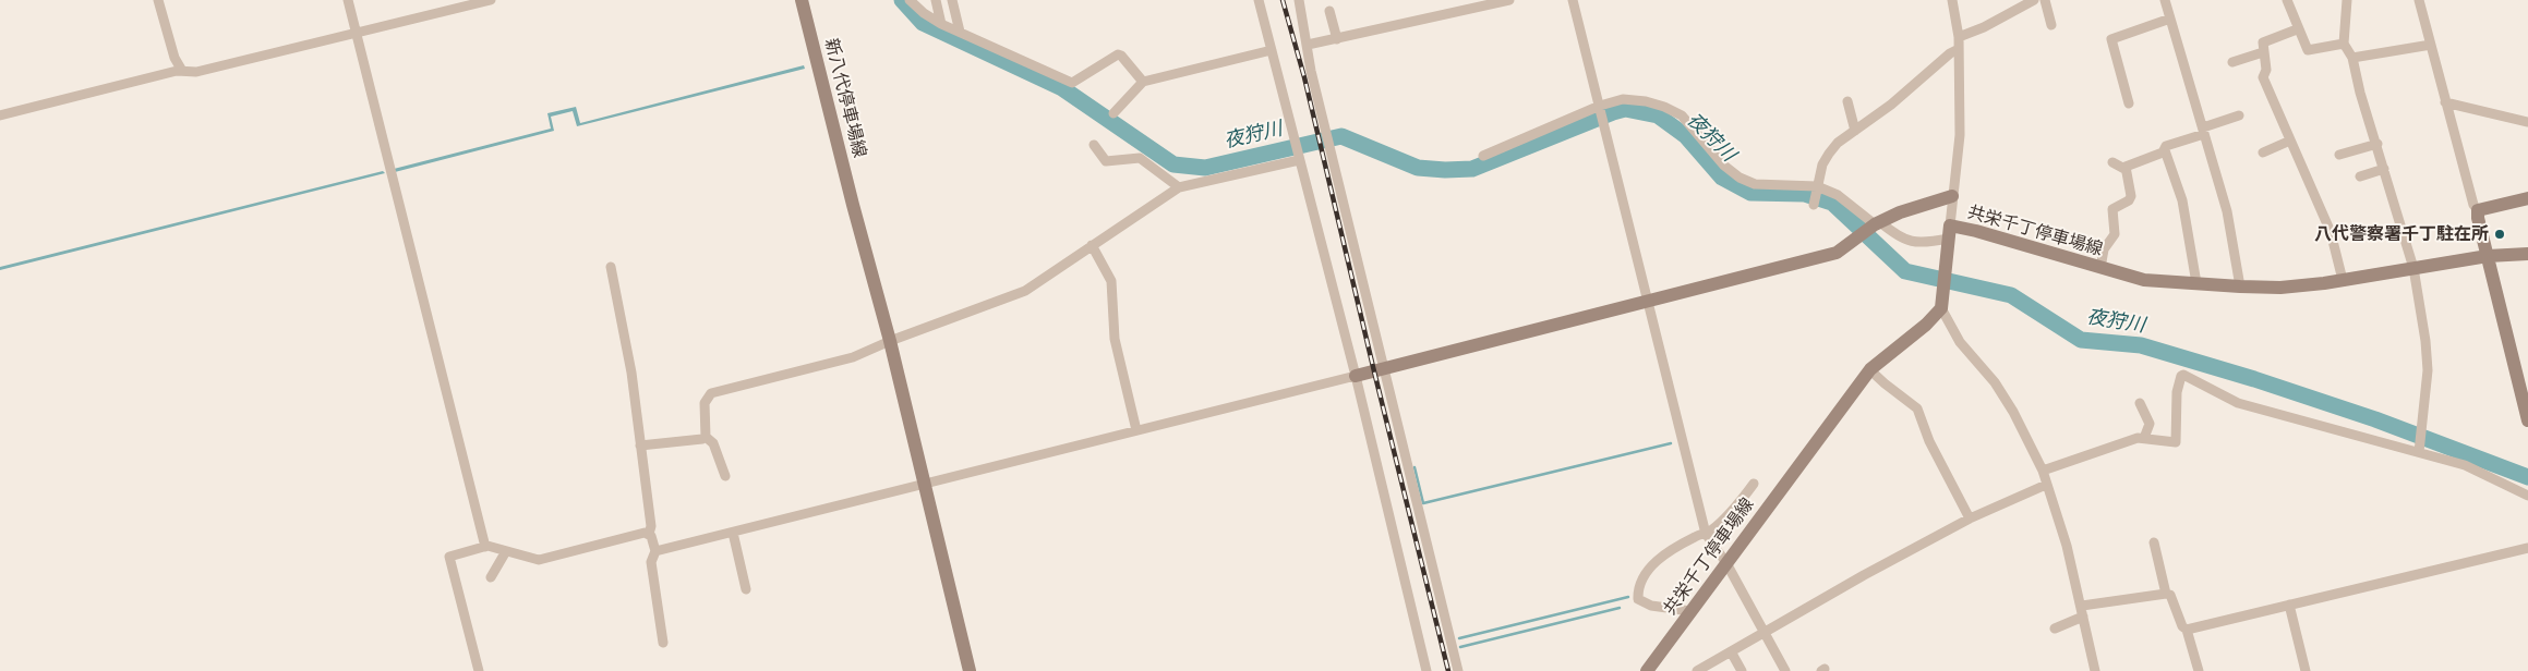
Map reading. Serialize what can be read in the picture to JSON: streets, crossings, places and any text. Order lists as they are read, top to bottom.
{
  "streets": {
    "street": ["新八代停車場線", "共栄千丁停車場線"]
  },
  "water": ["夜狩川"],
  "places": ["八代警察署千丁駐在所"]
}
